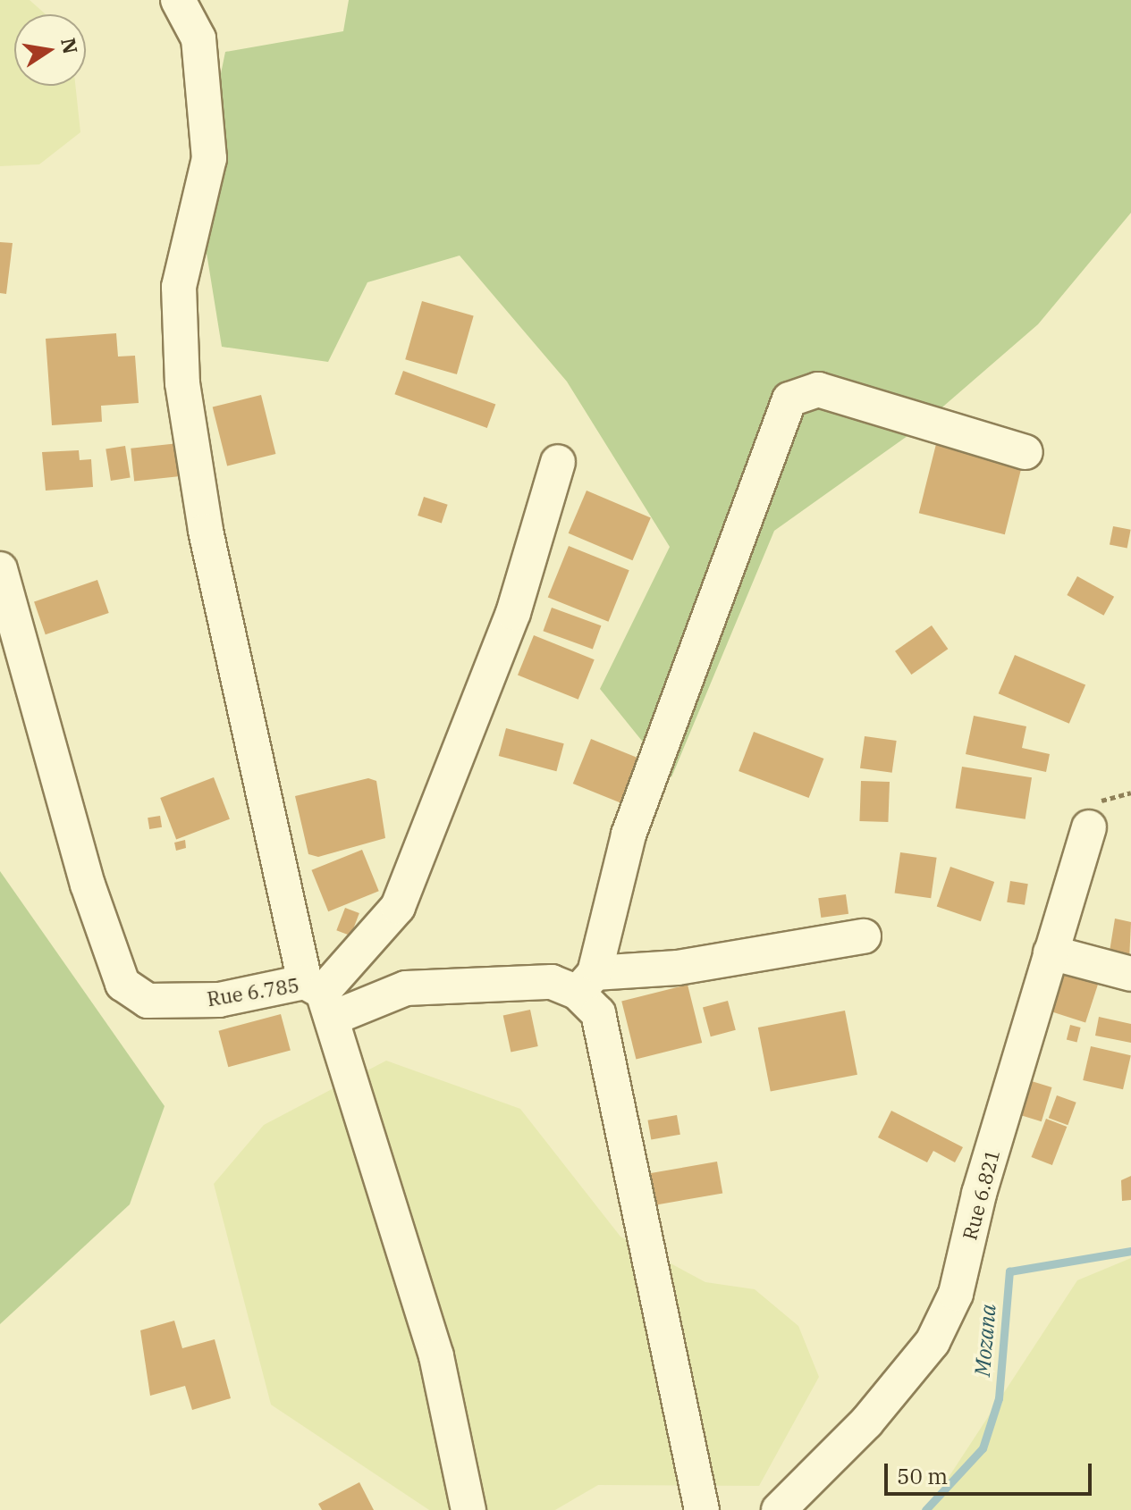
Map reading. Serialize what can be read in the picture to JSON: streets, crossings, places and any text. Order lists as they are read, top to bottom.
{
  "streets": {
    "street": ["Rue 6.785", "Rue 6.821"]
  },
  "water": ["Mozana"],
  "scale_bar": "50 m",
  "north": "right"
}
